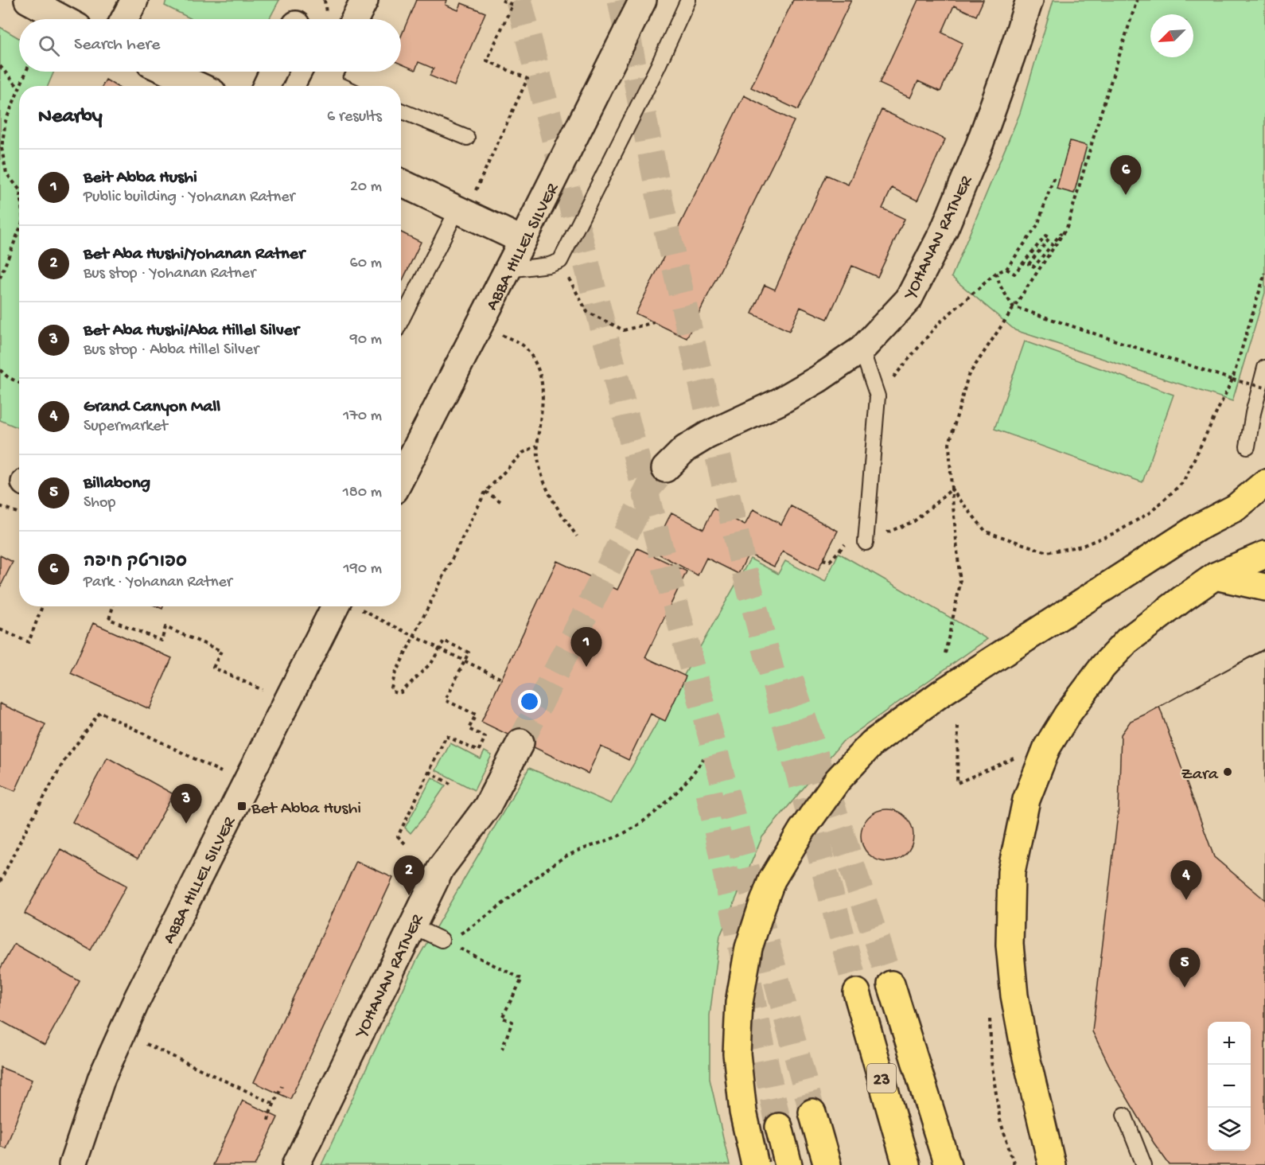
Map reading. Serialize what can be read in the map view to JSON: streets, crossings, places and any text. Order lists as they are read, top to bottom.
{
  "streets": {
    "highway": ["23"],
    "street": ["YOHANAN RATNER", "ABBA HILLEL SILVER"]
  },
  "places": {
    "other": ["Zara"],
    "transit": ["Bet Abba Hushi"]
  },
  "north": "bottom left",
  "page": {
    "search": "Search here",
    "heading": ["Nearby", "6 results"],
    "list": [
      {
        "mark": "1",
        "name": "Beit Abba Hushi",
        "note": "Public building · Yohanan Ratner",
        "value": "20 m"
      },
      {
        "mark": "2",
        "name": "Bet Aba Hushi/Yohanan Ratner",
        "note": "Bus stop · Yohanan Ratner",
        "value": "60 m"
      },
      {
        "mark": "3",
        "name": "Bet Aba Hushi/Aba Hillel Silver",
        "note": "Bus stop · Abba Hillel Silver",
        "value": "90 m"
      },
      {
        "mark": "4",
        "name": "Grand Canyon Mall",
        "note": "Supermarket",
        "value": "170 m"
      },
      {
        "mark": "5",
        "name": "Billabong",
        "note": "Shop",
        "value": "180 m"
      },
      {
        "mark": "6",
        "name": "ספורטק חיפה",
        "note": "Park · Yohanan Ratner",
        "value": "190 m"
      }
    ],
    "pins": [
      "6",
      "1",
      "3",
      "2",
      "4",
      "5"
    ],
    "map_buttons": ["+", "−"]
  }
}
